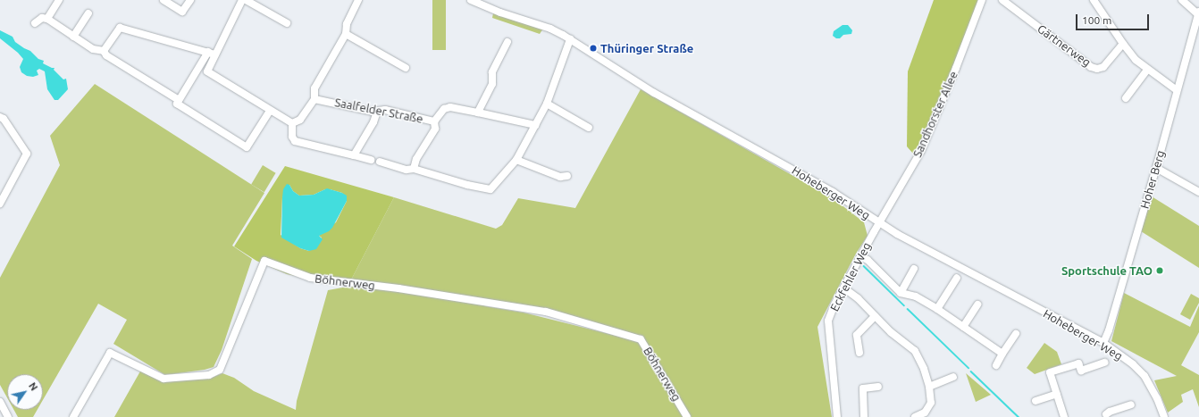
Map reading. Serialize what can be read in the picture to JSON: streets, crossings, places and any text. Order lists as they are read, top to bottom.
{
  "streets": {
    "street": [
      "Gärtnerweg",
      "Saalfelder Straße",
      "Sandhorster Allee",
      "Hoher Berg",
      "Hoheberger Weg",
      "Eckfehler Weg",
      "Böhnerweg"
    ]
  },
  "crossings": [
    ["Sandhorster Allee", "Hoheberger Weg"],
    ["Sandhorster Allee", "Eckfehler Weg"],
    ["Hoher Berg", "Hoheberger Weg"],
    ["Hoheberger Weg", "Eckfehler Weg"]
  ],
  "places": ["Thüringer Straße", "Sportschule TAO"],
  "scale_bar": "100 m",
  "north": "top right"
}
